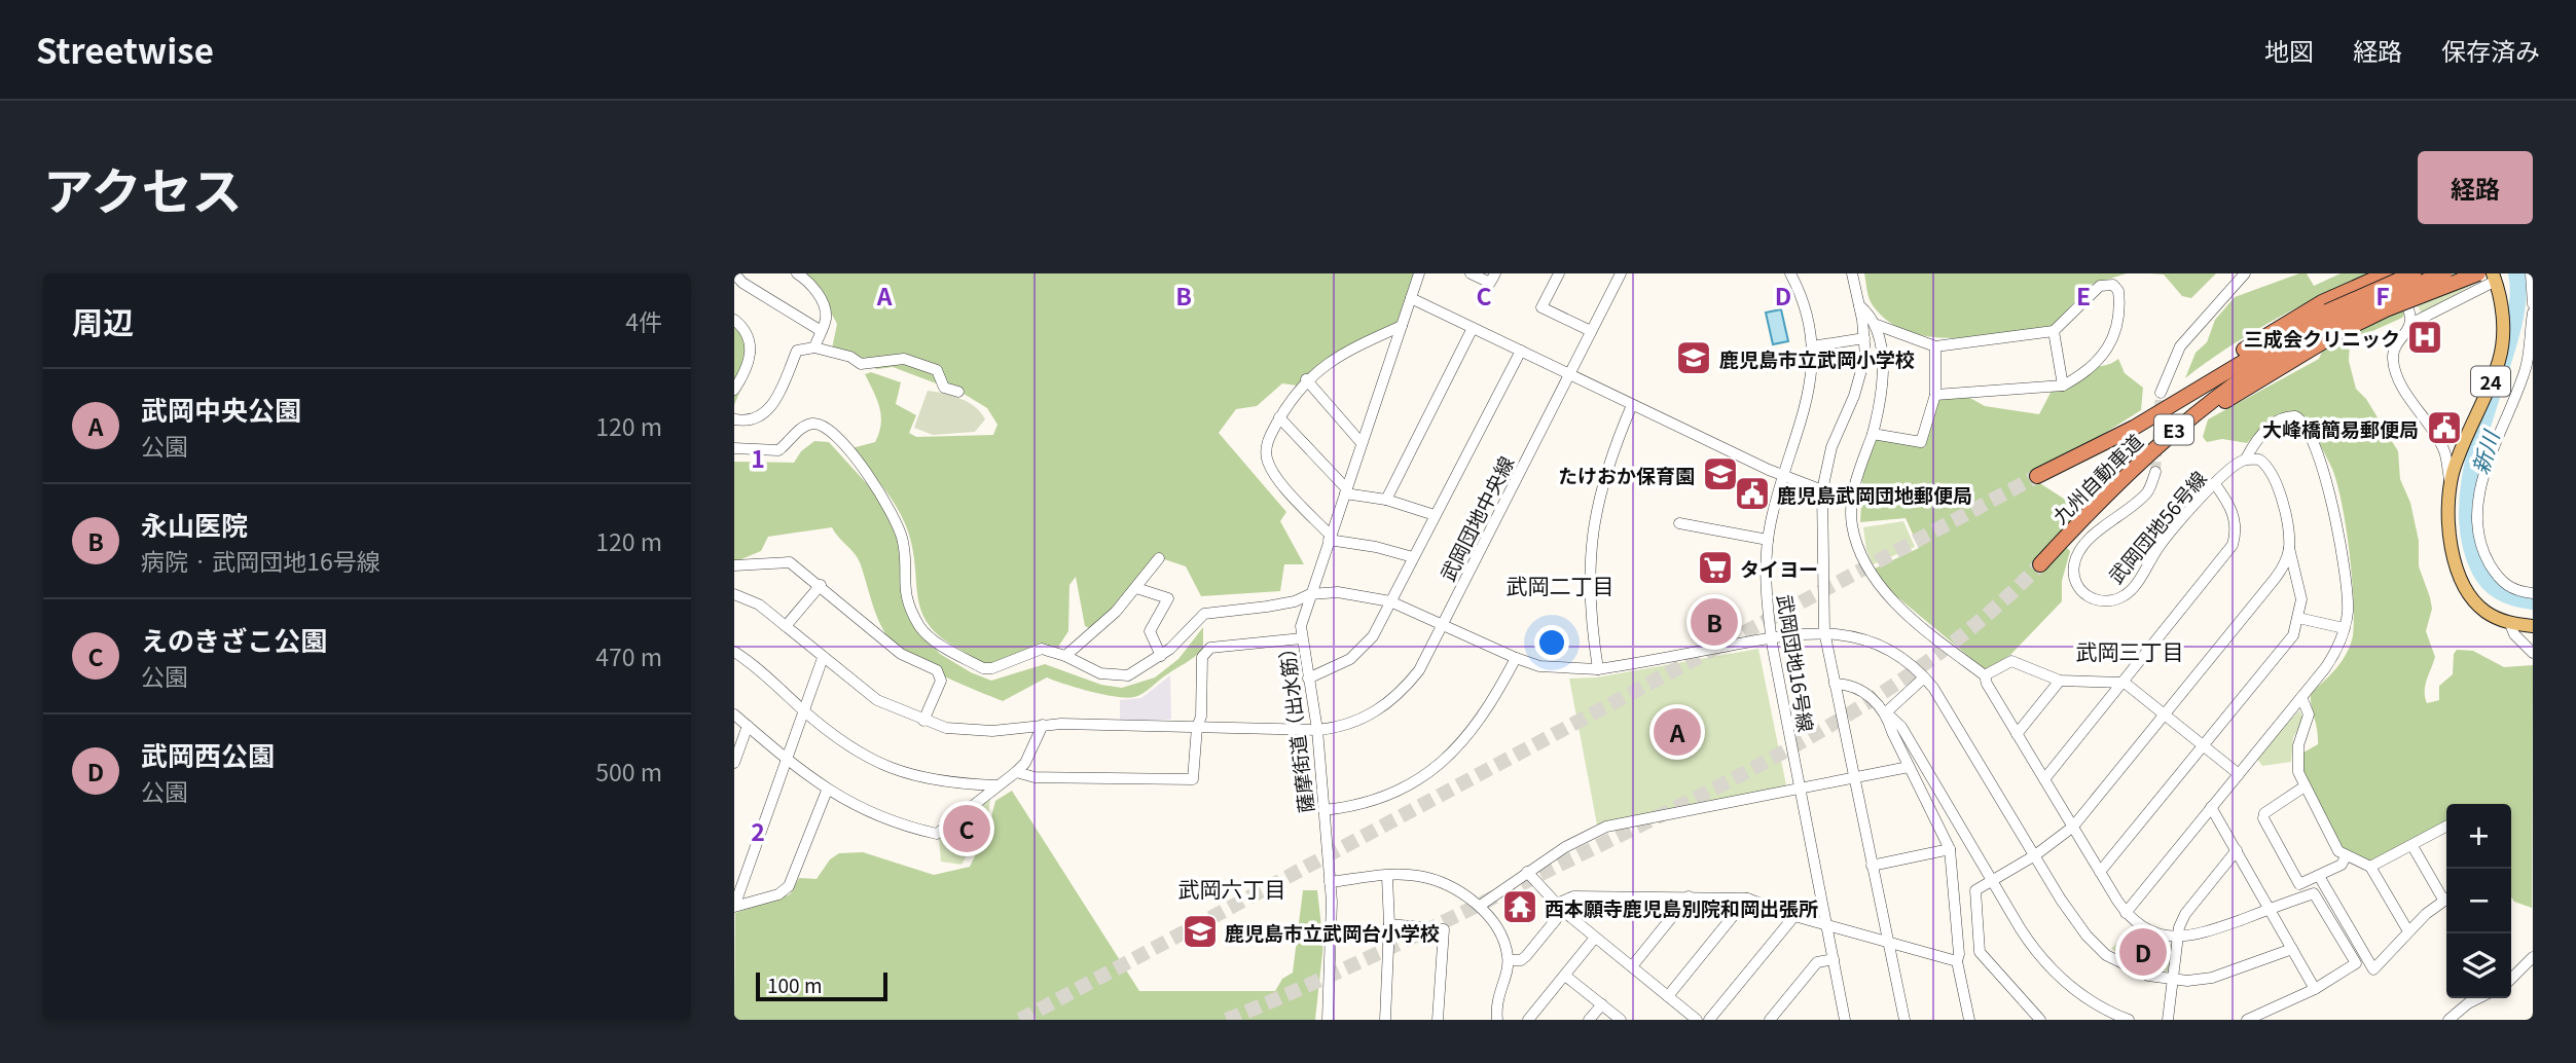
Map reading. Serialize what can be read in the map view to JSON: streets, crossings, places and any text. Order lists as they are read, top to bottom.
{
  "streets": {
    "highway": ["E3", "九州自動車道"],
    "main road": ["24"],
    "street": [
      "武岡団地中央線",
      "武岡団地56号線",
      "武岡団地16号線",
      "薩摩街道（出水筋）"
    ]
  },
  "crossings": [
    ["武岡団地中央線", "薩摩街道（出水筋）"]
  ],
  "districts": ["武岡二丁目", "武岡三丁目", "武岡六丁目"],
  "water": ["新川"],
  "places": {
    "hospital": ["三成会クリニック"],
    "school or university": ["鹿児島市立武岡小学校", "たけおか保育園", "鹿児島市立武岡台小学校"],
    "public building": ["大峰橋簡易郵便局", "鹿児島武岡団地郵便局"],
    "supermarket": ["タイヨー"],
    "temple": ["西本願寺鹿児島別院和岡出張所"]
  },
  "scale_bar": "100 m",
  "page": {
    "header": "Streetwise",
    "nav": ["地図", "経路", "保存済み"],
    "title": "アクセス",
    "buttons": "経路",
    "heading": ["周辺", "4件"],
    "list": [
      {
        "mark": "A",
        "name": "武岡中央公園",
        "note": "公園",
        "value": "120 m"
      },
      {
        "mark": "B",
        "name": "永山医院",
        "note": "病院 · 武岡団地16号線",
        "value": "120 m"
      },
      {
        "mark": "C",
        "name": "えのきざこ公園",
        "note": "公園",
        "value": "470 m"
      },
      {
        "mark": "D",
        "name": "武岡西公園",
        "note": "公園",
        "value": "500 m"
      }
    ],
    "pins": [
      "B",
      "A",
      "C",
      "D"
    ],
    "map_buttons": ["+", "−"],
    "scale": "100 m"
  },
  "grid": {
    "columns": [
      "A",
      "B",
      "C",
      "D",
      "E",
      "F"
    ],
    "rows": ["1", "2"]
  }
}
